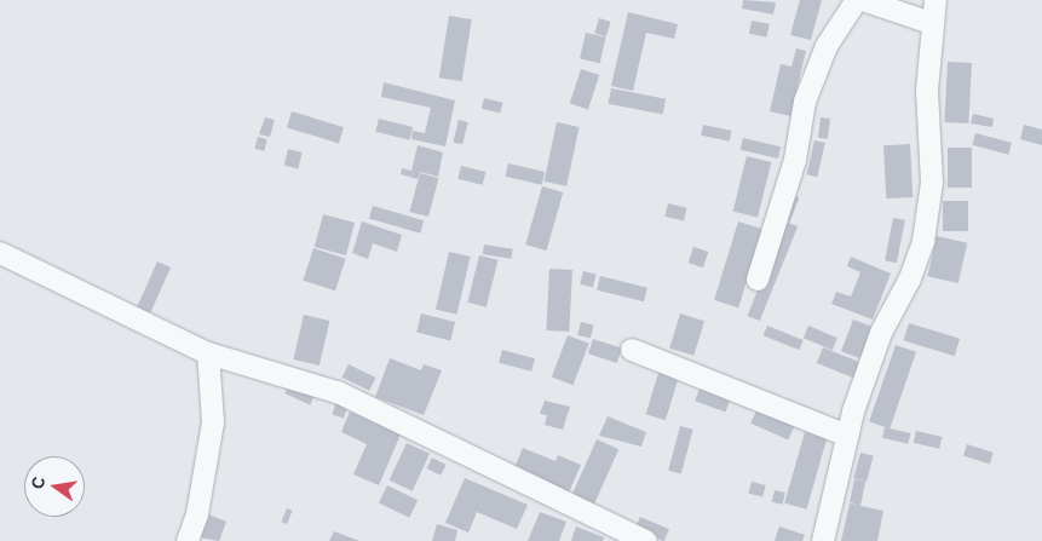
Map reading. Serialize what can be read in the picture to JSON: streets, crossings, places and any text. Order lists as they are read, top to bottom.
{
  "north": "left"
}
